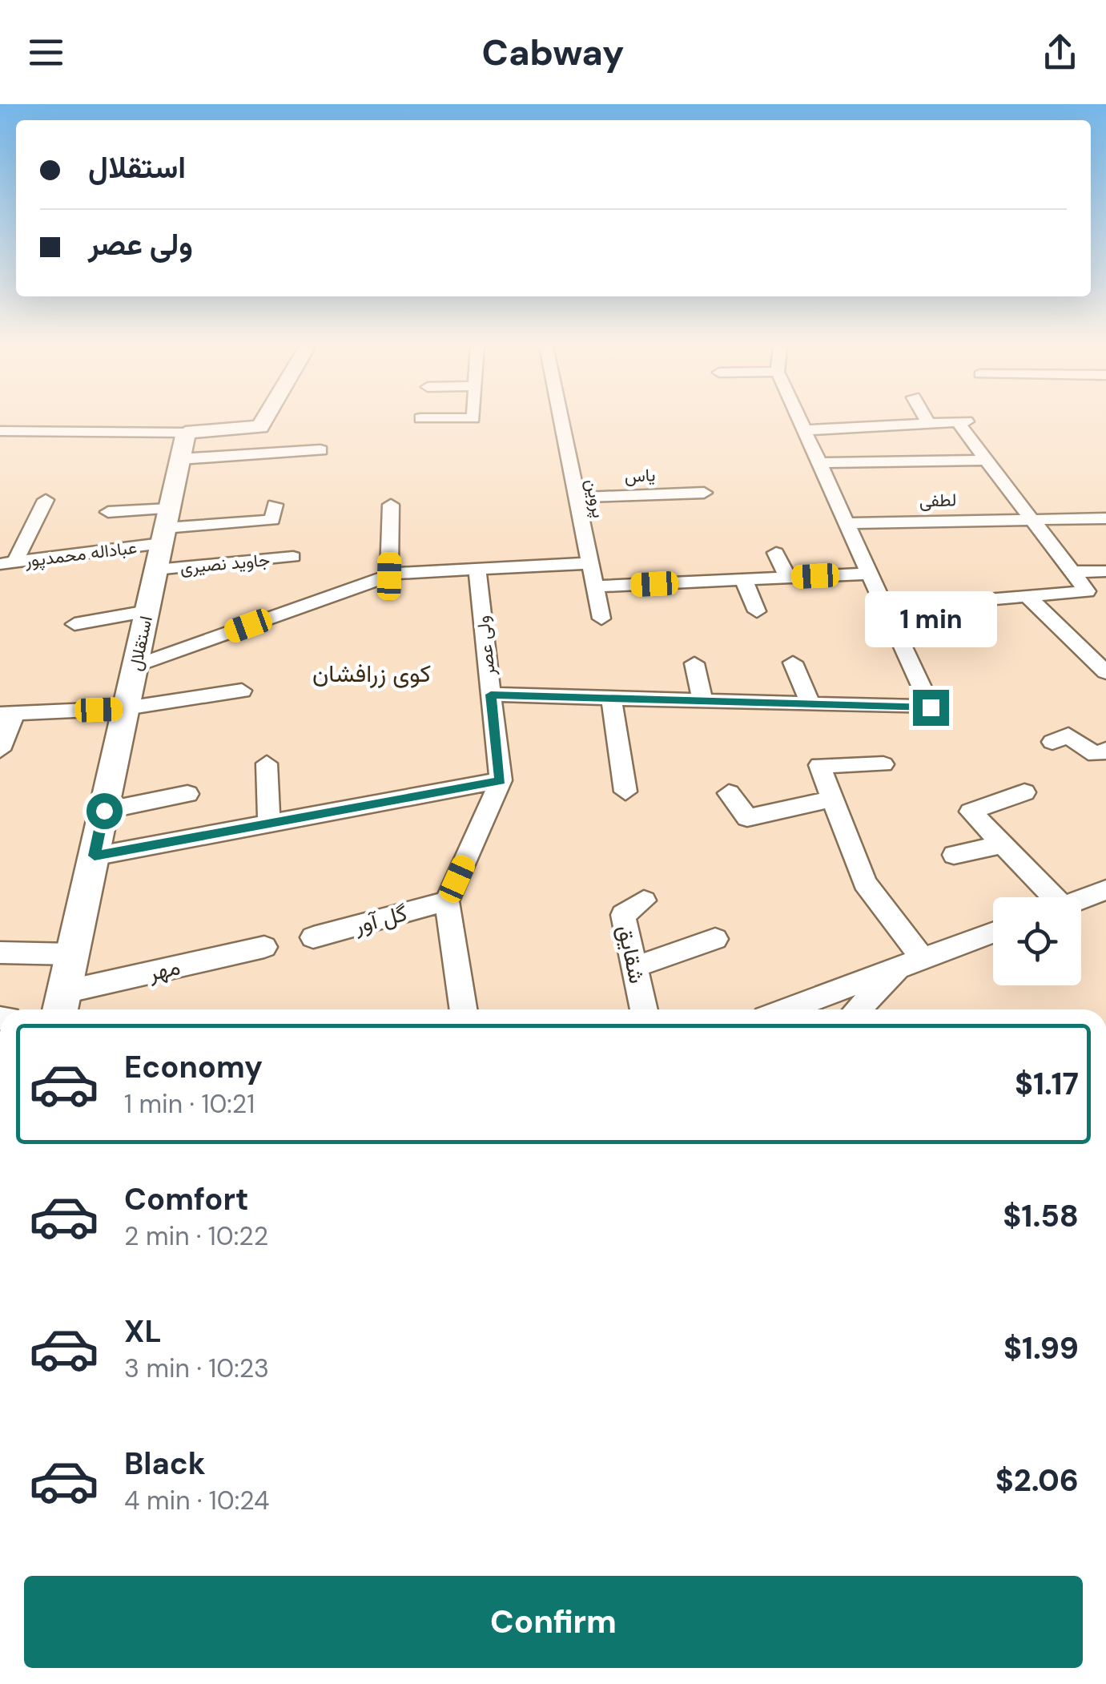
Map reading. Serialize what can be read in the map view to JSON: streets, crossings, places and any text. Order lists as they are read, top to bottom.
{
  "streets": {
    "street": [
      "یاس",
      "پروین",
      "لطفی",
      "عباداله محمدپور",
      "جاوید نصیری",
      "استقلال",
      "ولی عصر",
      "گل آور",
      "شقایق",
      "مهر"
    ]
  },
  "crossings": [
    ["یاس", "پروین"],
    ["عباداله محمدپور", "جاوید نصیری"],
    ["عباداله محمدپور", "استقلال"],
    ["جاوید نصیری", "استقلال"],
    ["استقلال", "مهر"]
  ],
  "districts": ["کوی زرافشان"],
  "page": {
    "header": "Cabway",
    "banner": ["استقلال", "ولی عصر"],
    "bubble": "1 min",
    "list": [
      {
        "name": "Economy",
        "note": "1 min · 10:21",
        "value": "$1.17"
      },
      {
        "name": "Comfort",
        "note": "2 min · 10:22",
        "value": "$1.58"
      },
      {
        "name": "XL",
        "note": "3 min · 10:23",
        "value": "$1.99"
      },
      {
        "name": "Black",
        "note": "4 min · 10:24",
        "value": "$2.06"
      }
    ],
    "buttons": "Confirm"
  }
}
